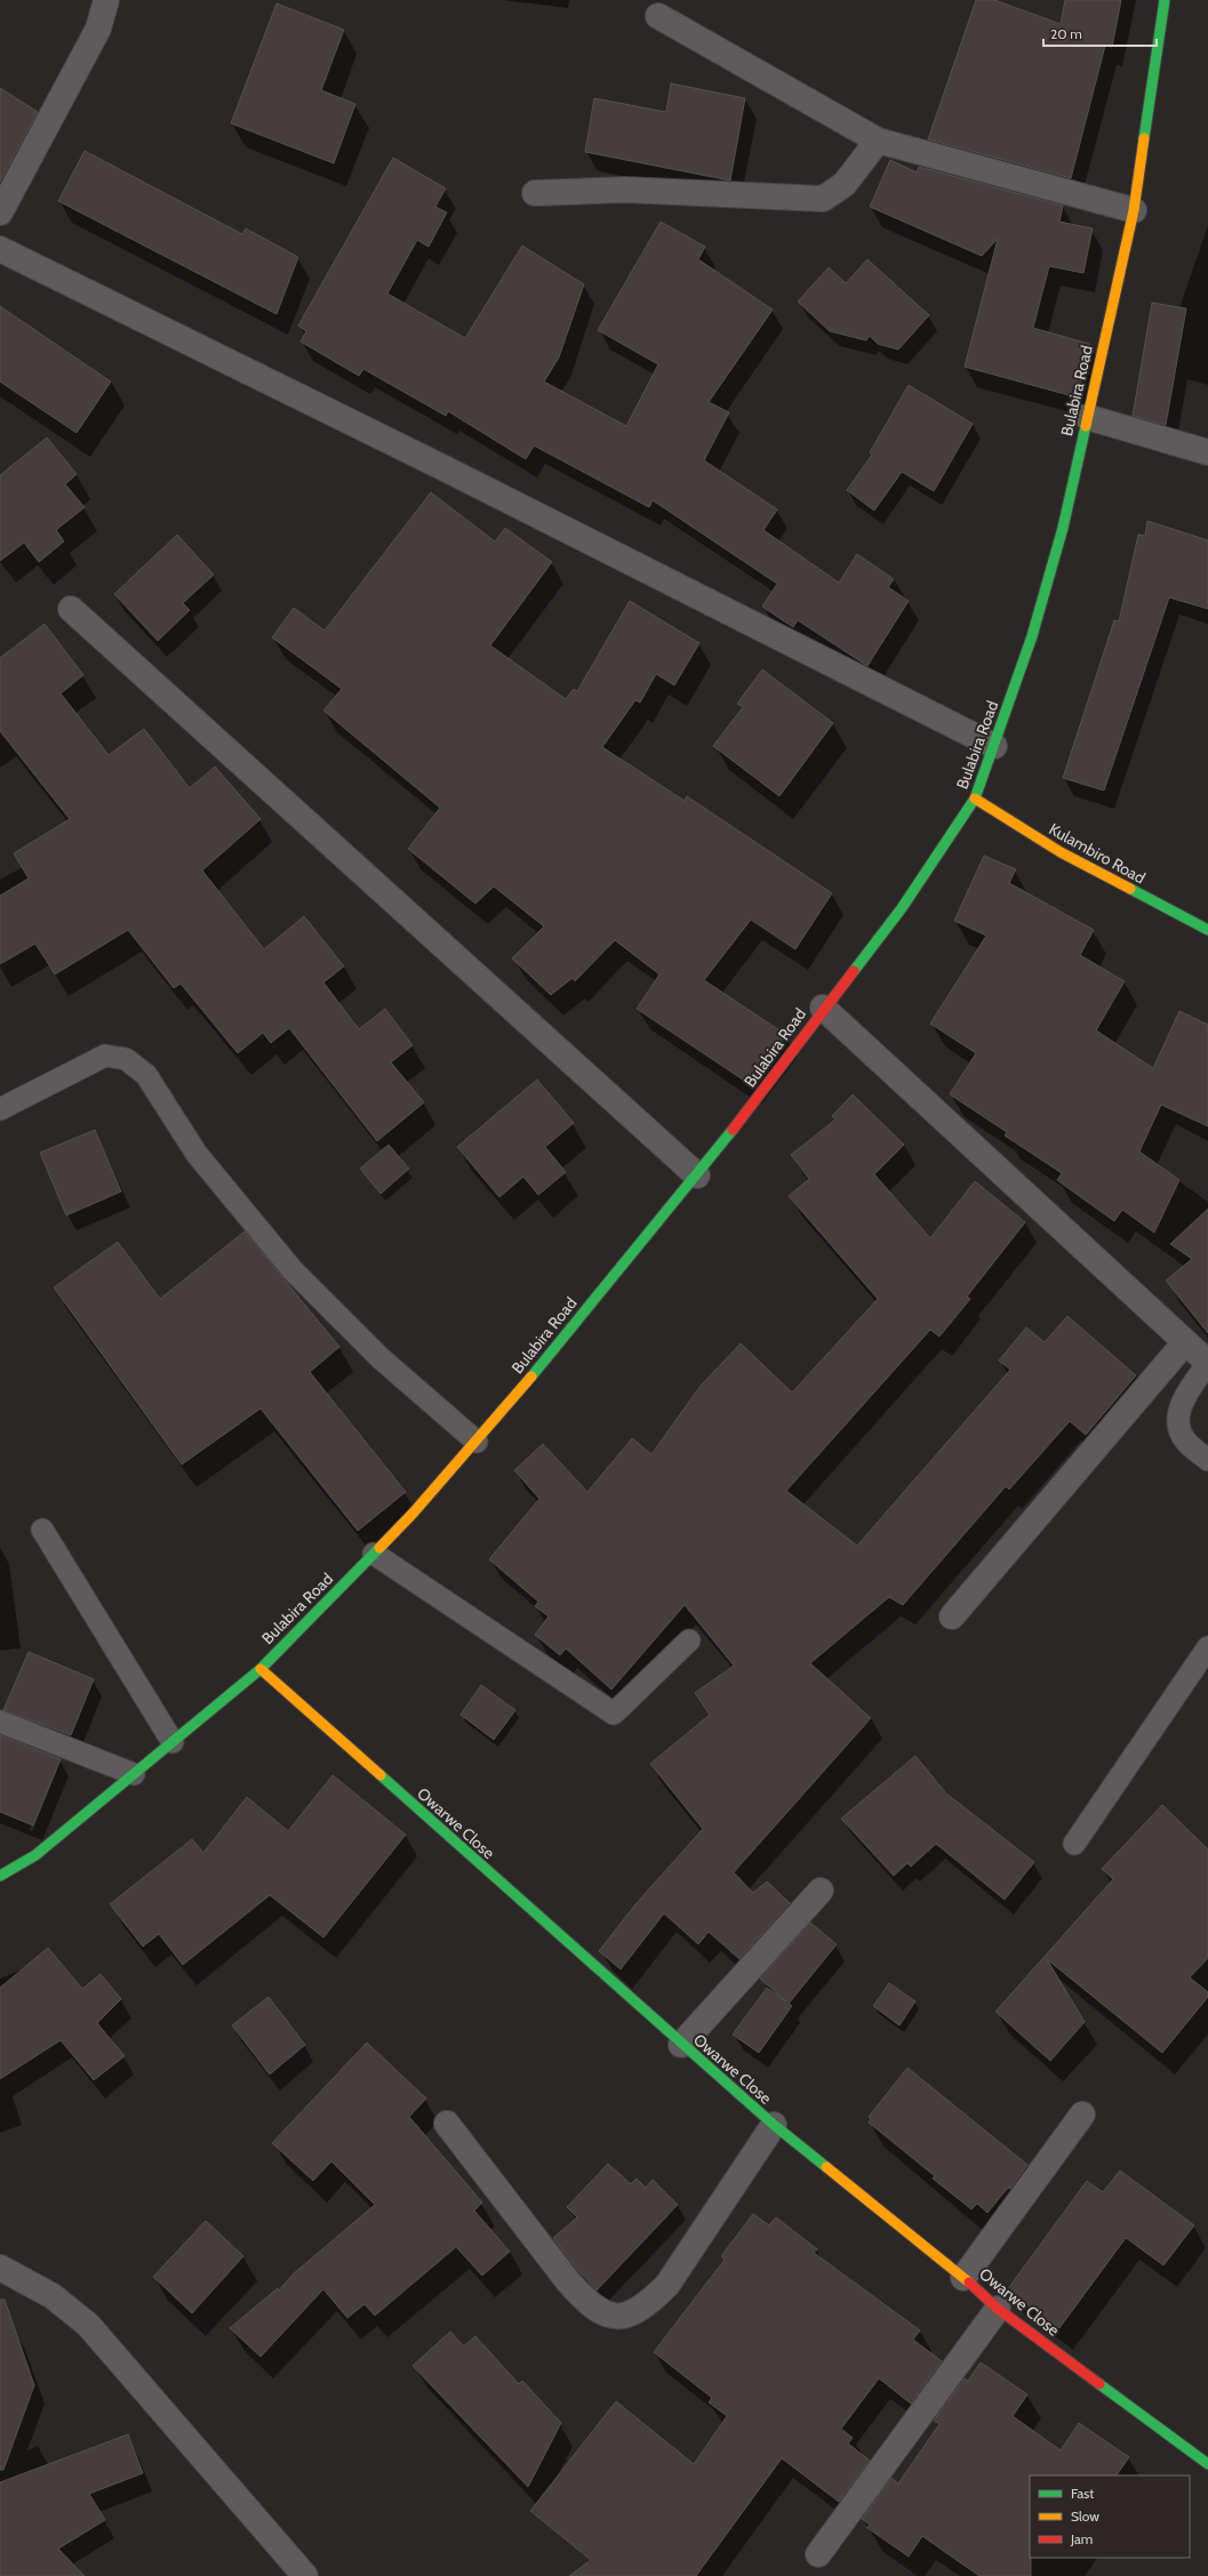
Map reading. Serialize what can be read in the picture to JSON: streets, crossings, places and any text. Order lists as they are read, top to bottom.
{
  "streets": {
    "street": ["Bulabira Road", "Kulambiro Road", "Owarwe Close"]
  },
  "crossings": [
    ["Bulabira Road", "Kulambiro Road"],
    ["Bulabira Road", "Owarwe Close"]
  ],
  "legend": ["Fast", "Slow", "Jam"],
  "scale_bar": "20 m"
}
